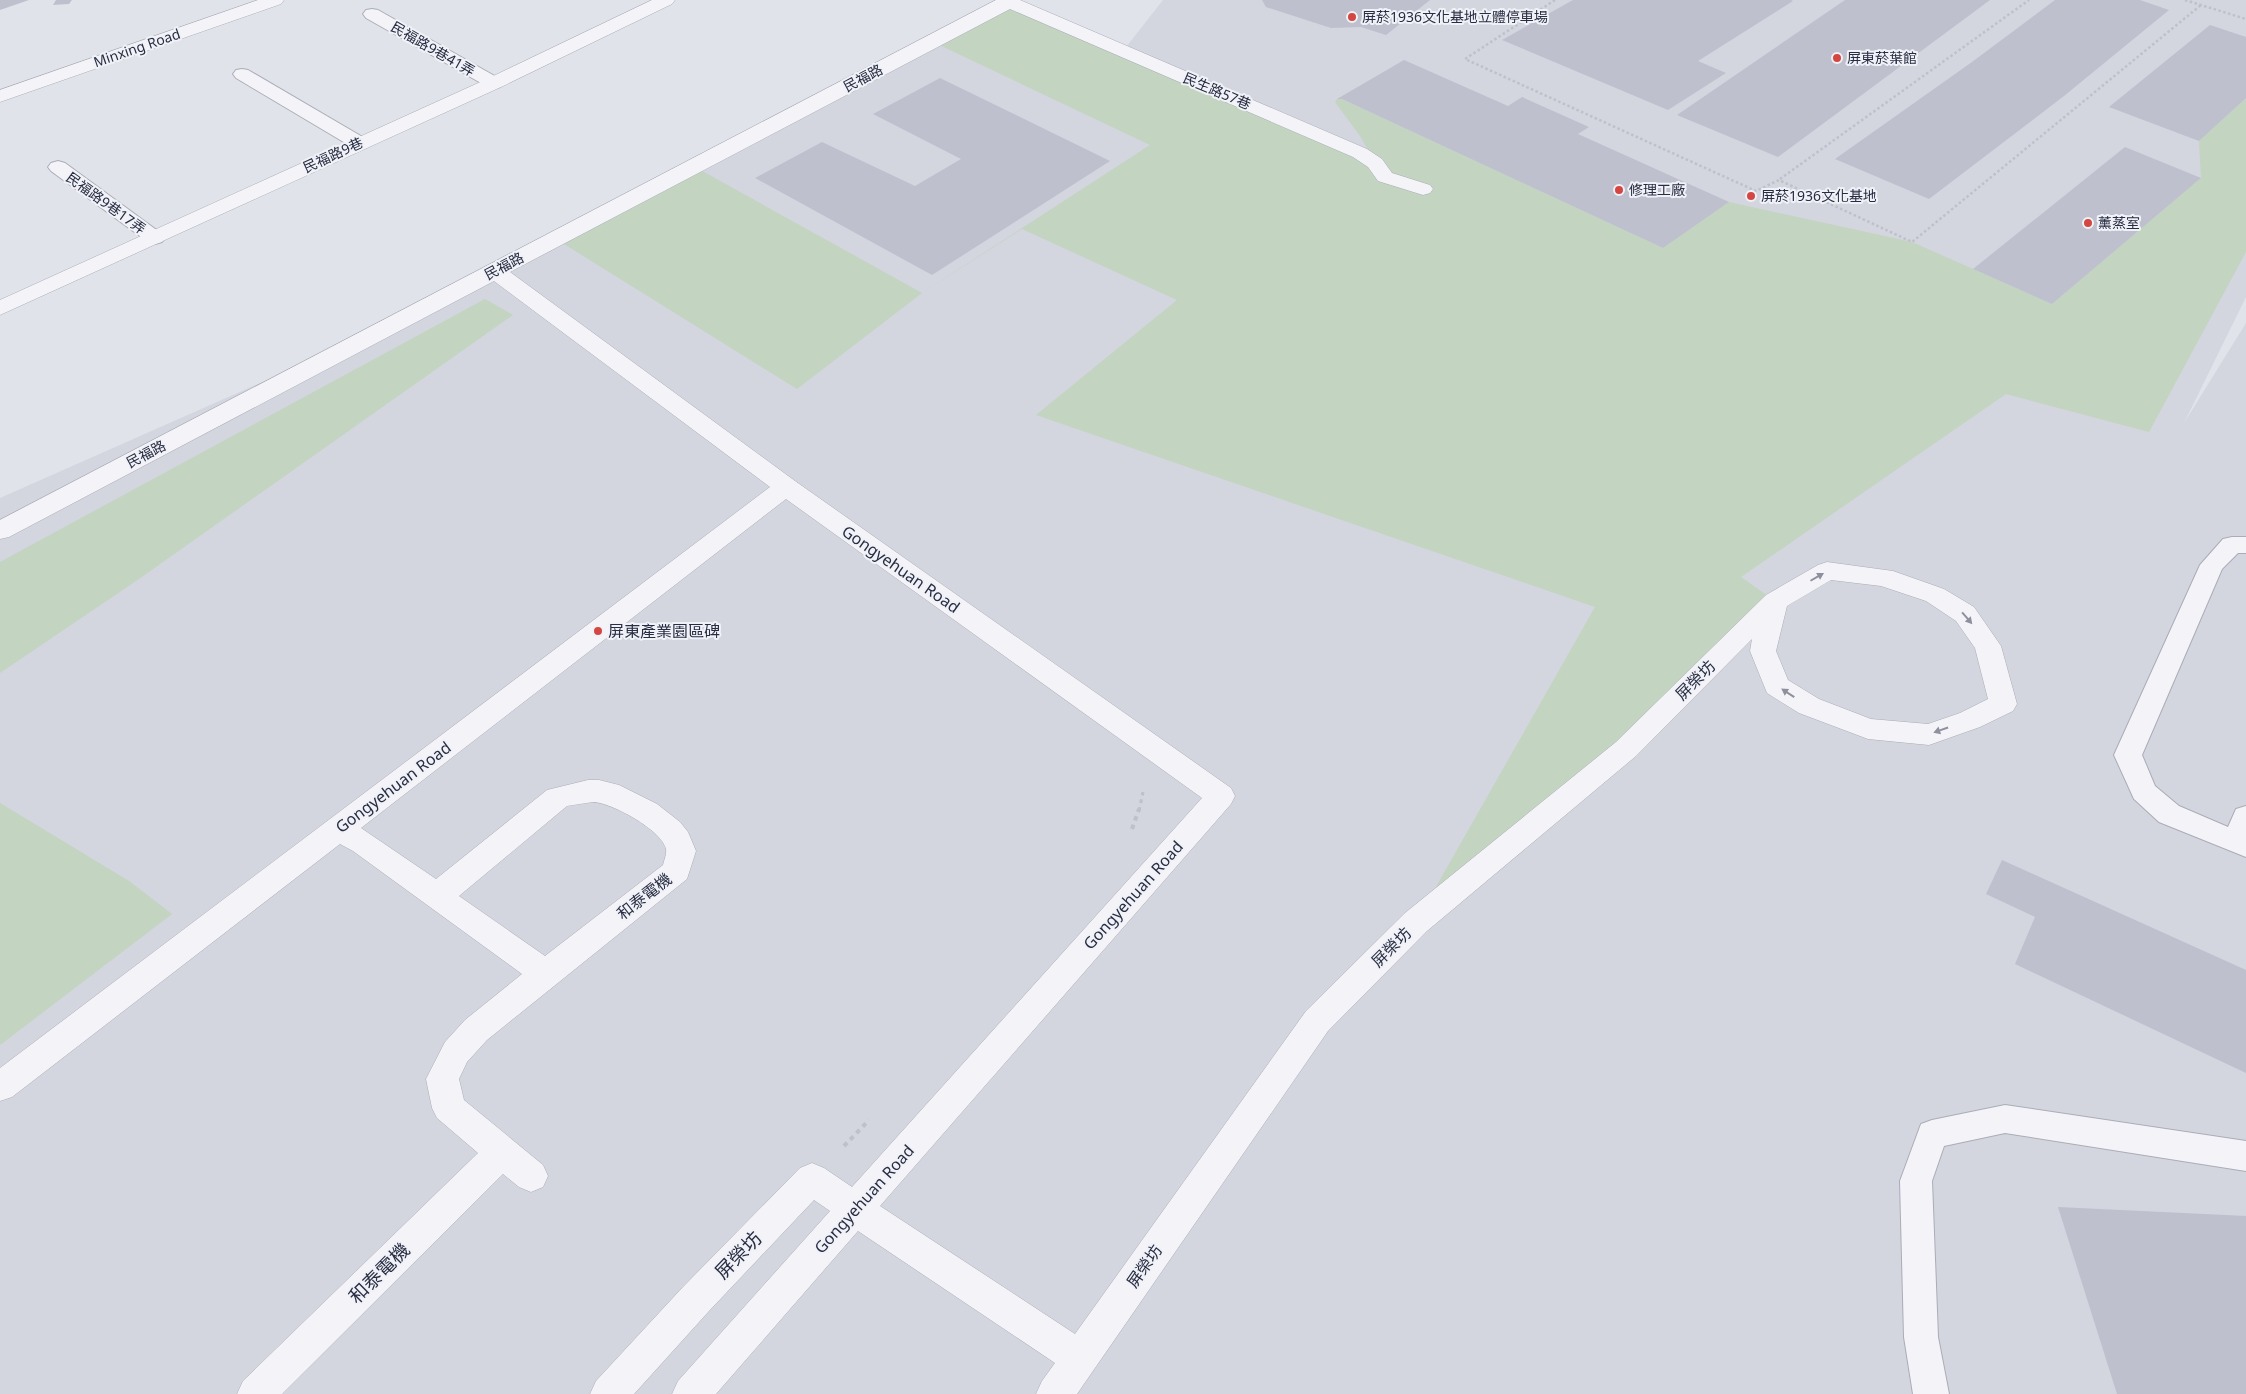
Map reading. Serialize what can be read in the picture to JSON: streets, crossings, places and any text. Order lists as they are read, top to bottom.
{
  "streets": {
    "street": [
      "Minxing Road",
      "民福路",
      "民生路57巷",
      "民福路9巷",
      "Gongyehuan Road",
      "屏榮坊",
      "和泰電機"
    ],
    "lane": ["民福路9巷41弄", "民福路9巷17弄"]
  },
  "crossings": [
    ["民福路9巷41弄", "民福路9巷"],
    ["民福路", "民生路57巷"],
    ["民福路", "Gongyehuan Road"],
    ["民福路9巷", "民福路9巷17弄"],
    ["Gongyehuan Road", "屏榮坊"]
  ],
  "places": [
    "屏菸1936文化基地立體停車場",
    "屏東菸葉館",
    "修理工廠",
    "屏菸1936文化基地",
    "薰蒸室",
    "屏東產業園區碑"
  ]
}
